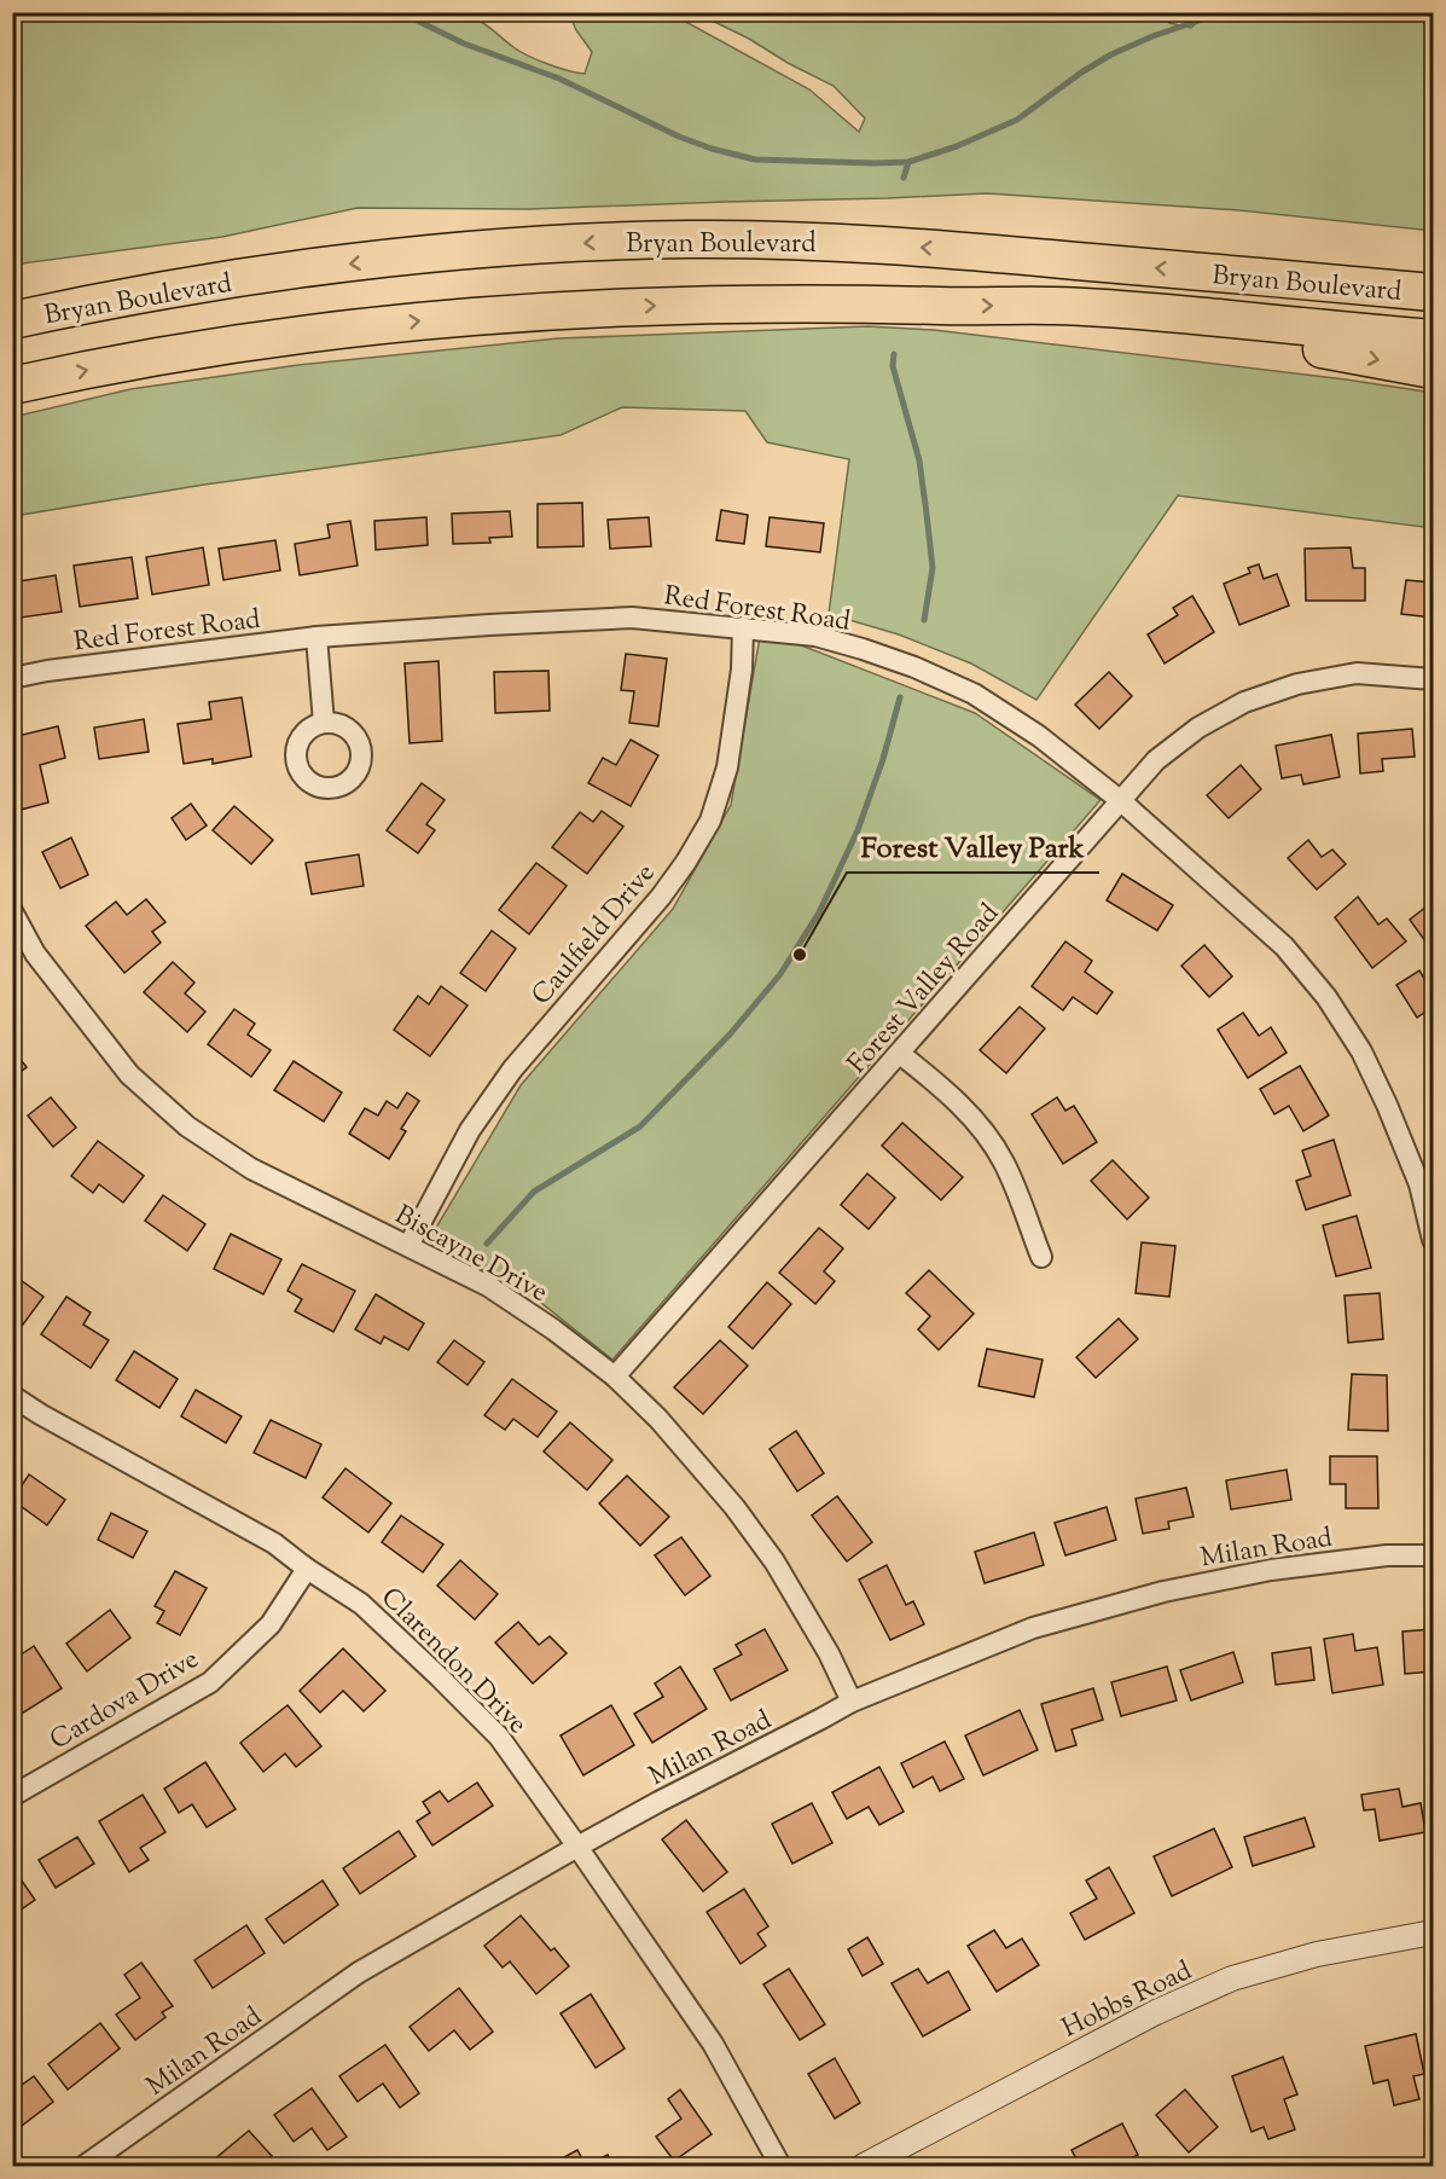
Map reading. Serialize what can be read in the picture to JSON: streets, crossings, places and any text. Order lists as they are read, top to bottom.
{
  "streets": {
    "highway": ["Bryan Boulevard"],
    "street": [
      "Red Forest Road",
      "Caulfield Drive",
      "Forest Valley Road",
      "Biscayne Drive",
      "Milan Road",
      "Clarendon Drive",
      "Cardova Drive",
      "Hobbs Road"
    ]
  },
  "crossings": [
    ["Red Forest Road", "Caulfield Drive"],
    ["Red Forest Road", "Forest Valley Road"],
    ["Caulfield Drive", "Biscayne Drive"],
    ["Forest Valley Road", "Biscayne Drive"],
    ["Biscayne Drive", "Milan Road"],
    ["Milan Road", "Clarendon Drive"],
    ["Clarendon Drive", "Cardova Drive"]
  ],
  "places": ["Forest Valley Park"]
}
